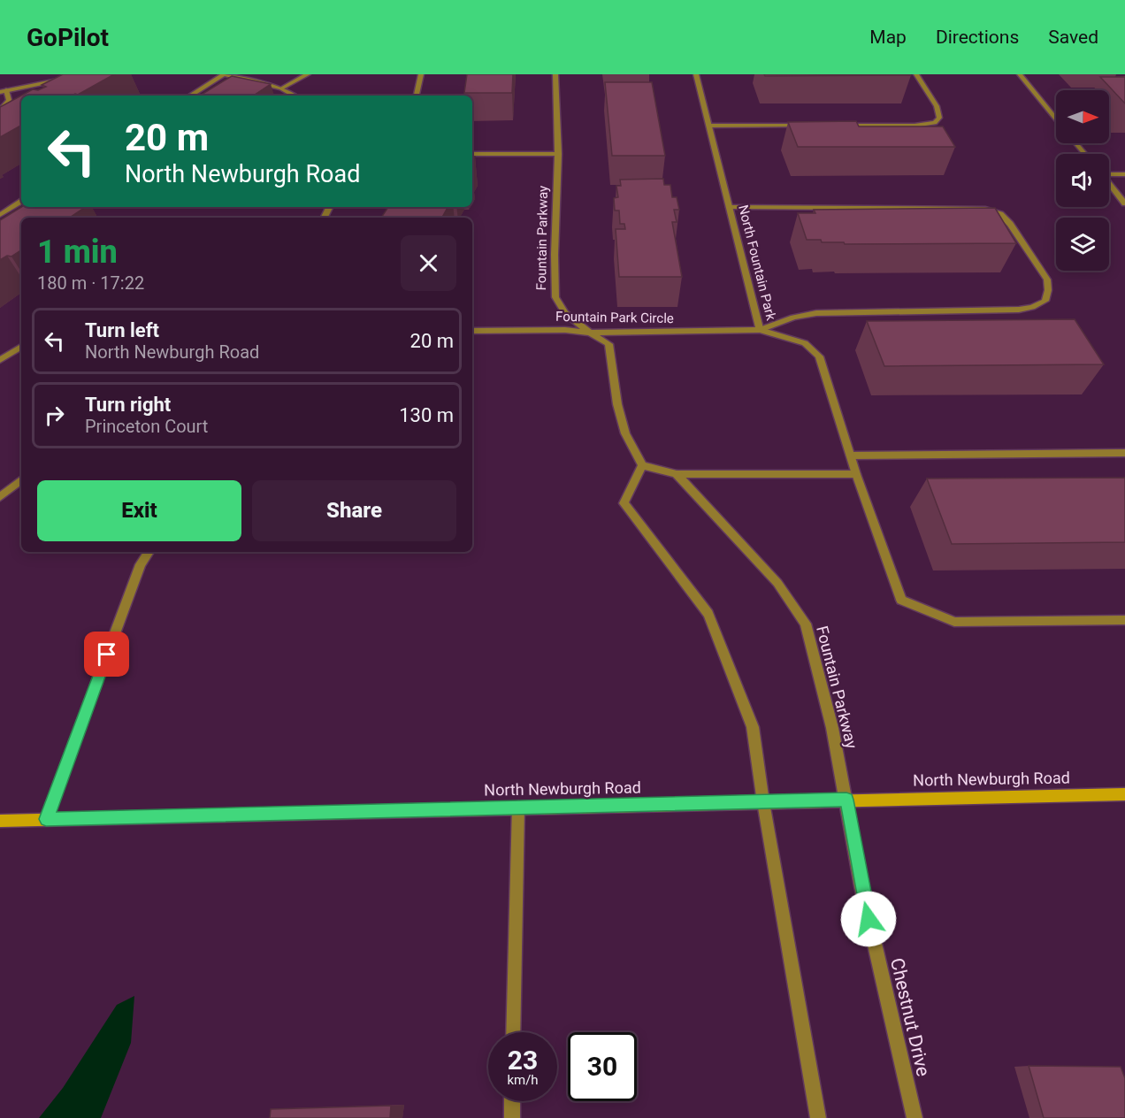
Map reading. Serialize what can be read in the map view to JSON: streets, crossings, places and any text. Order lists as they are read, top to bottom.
{
  "streets": {
    "main road": ["North Newburgh Road"],
    "street": [
      "Fountain Parkway",
      "North Fountain Park",
      "Fountain Park Circle",
      "Chestnut Drive"
    ]
  },
  "crossings": [
    ["Fountain Parkway", "Fountain Park Circle"],
    ["Fountain Parkway", "North Newburgh Road"],
    ["Fountain Parkway", "Chestnut Drive"],
    ["North Fountain Park", "Fountain Park Circle"],
    ["North Newburgh Road", "Chestnut Drive"]
  ],
  "north": "right",
  "page": {
    "header": "GoPilot",
    "nav": ["Map", "Directions", "Saved"],
    "turn": ["20 m", "North Newburgh Road"],
    "heading": ["1 min", "180 m · 17:22"],
    "list": [
      {
        "name": "Turn left",
        "note": "North Newburgh Road",
        "value": "20 m"
      },
      {
        "name": "Turn right",
        "note": "Princeton Court",
        "value": "130 m"
      }
    ],
    "buttons": ["Exit", "Share"],
    "speed": "23 km/h",
    "limit": "30"
  }
}
